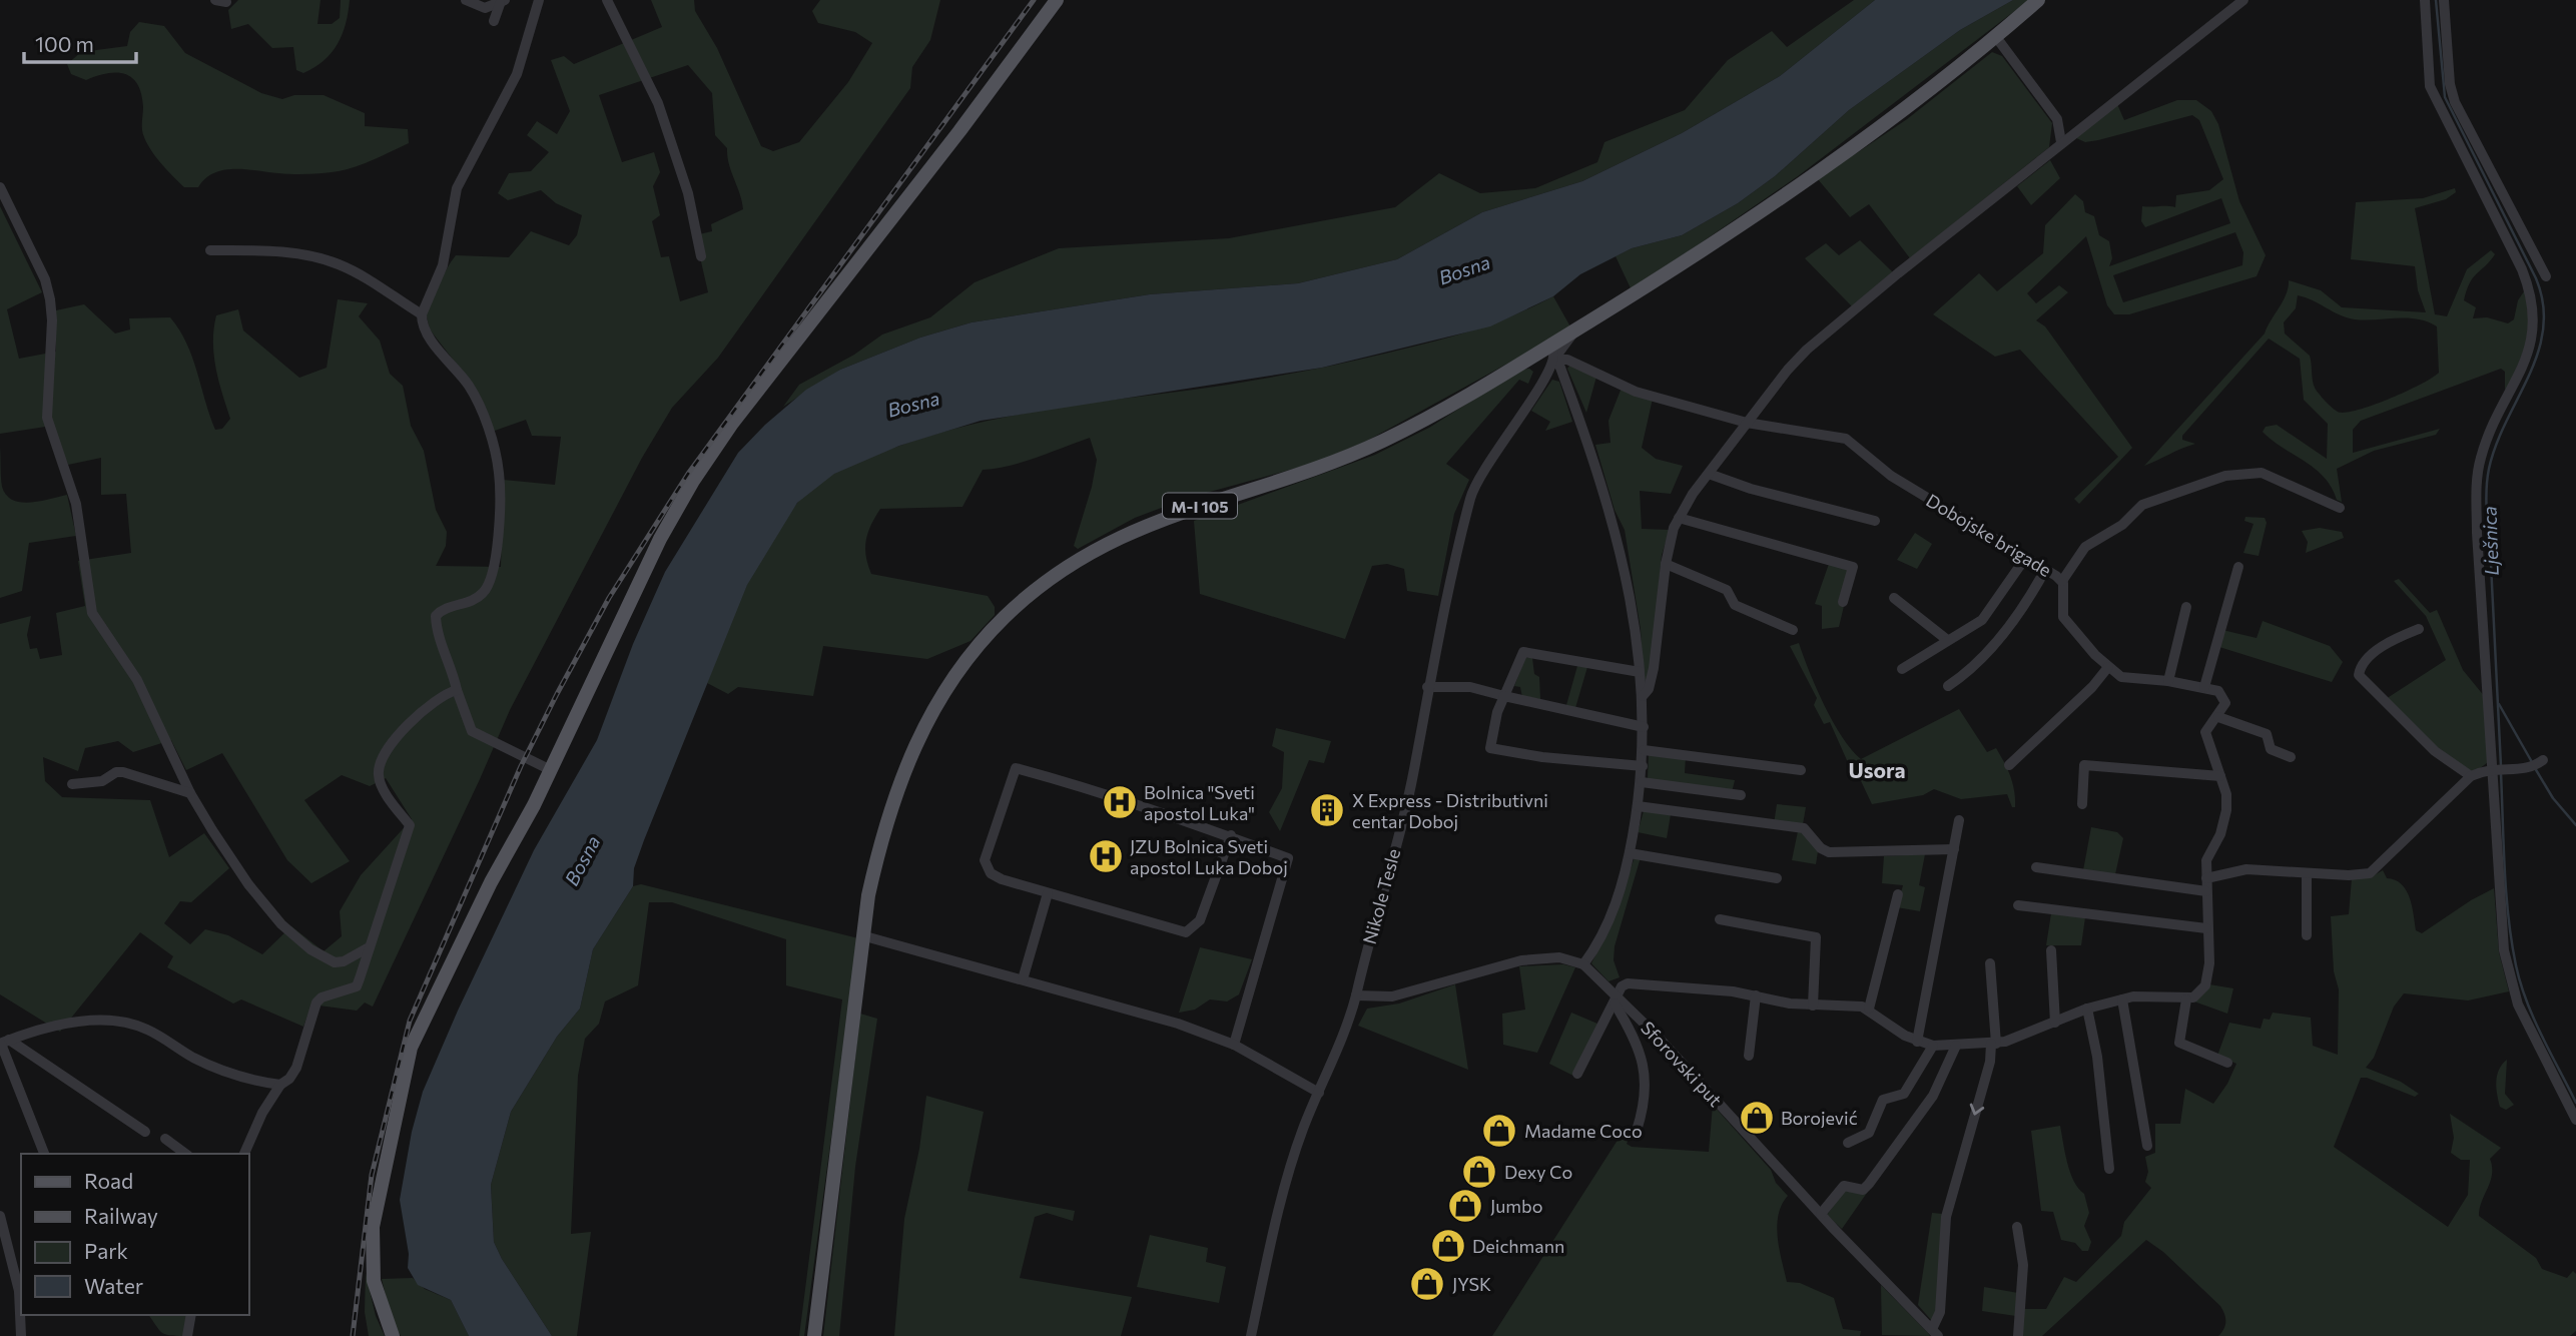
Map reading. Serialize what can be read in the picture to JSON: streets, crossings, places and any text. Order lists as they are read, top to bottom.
{
  "streets": {
    "main road": ["M-I 105"],
    "street": ["Dobojske brigade", "Nikole Tesle", "Sforovski put"]
  },
  "crossings": [
    ["M-I 105", "Dobojske brigade"],
    ["M-I 105", "Nikole Tesle"],
    ["Dobojske brigade", "Nikole Tesle"]
  ],
  "districts": ["Usora"],
  "water": ["Bosna", "Lješnica"],
  "places": {
    "hospital": ["Bolnica \"Sveti apostol Luka\"", "JZU Bolnica Sveti apostol Luka Doboj"],
    "building": ["X Express - Distributivni centar Doboj"],
    "shop": [
      "Borojević",
      "Madame Coco",
      "Dexy Co",
      "Jumbo",
      "Deichmann",
      "JYSK"
    ]
  },
  "legend": [
    "Road",
    "Railway",
    "Park",
    "Water"
  ],
  "scale_bar": "100 m"
}
